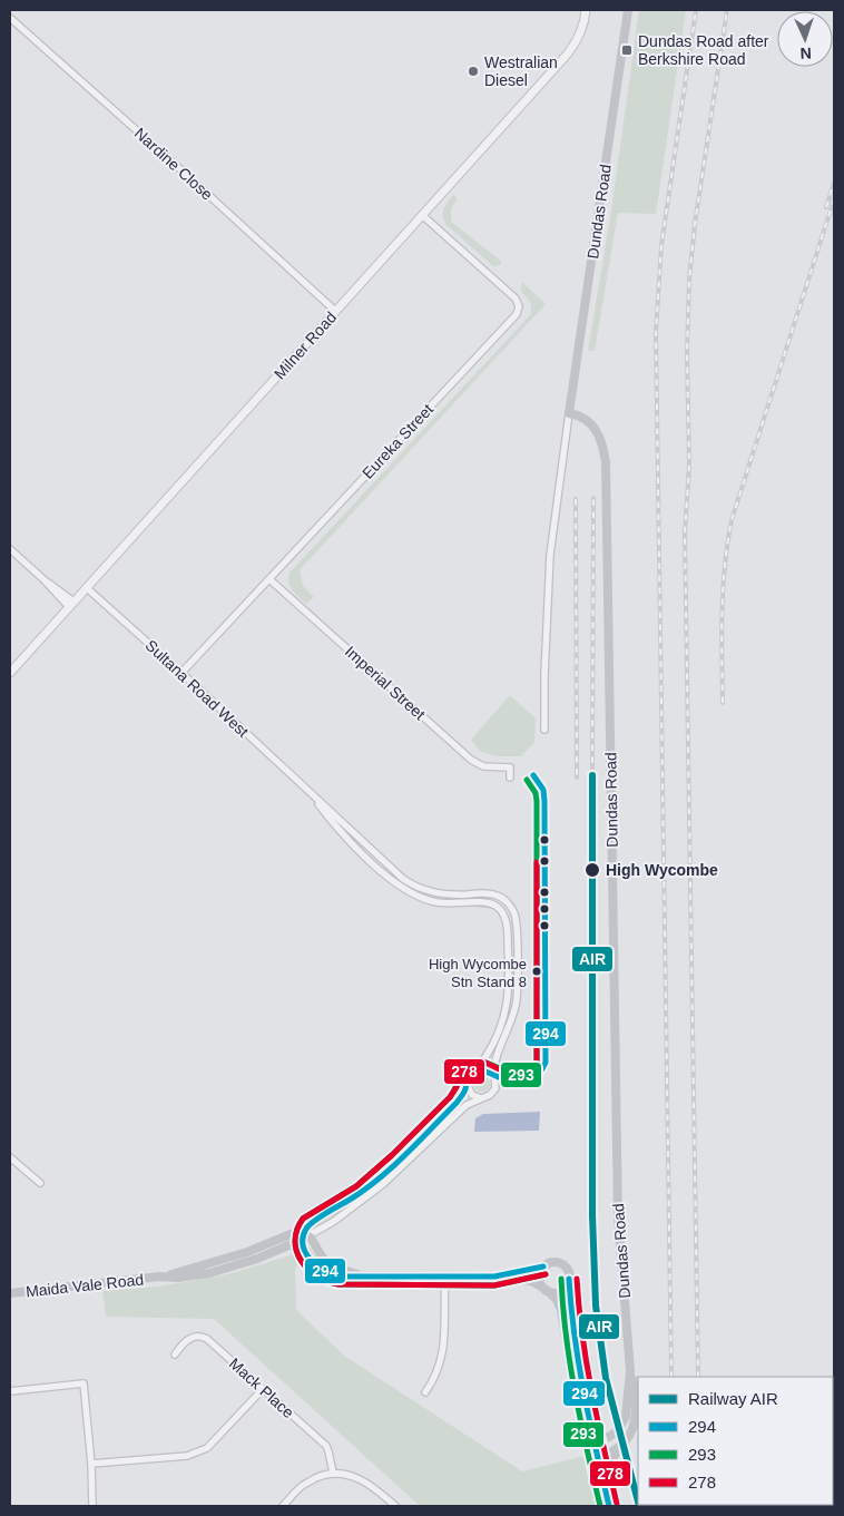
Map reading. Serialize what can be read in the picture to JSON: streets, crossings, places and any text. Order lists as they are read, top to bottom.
{
  "streets": {
    "main road": ["Dundas Road", "Maida Vale Road"],
    "street": [
      "Nardine Close",
      "Milner Road",
      "Eureka Street",
      "Imperial Street",
      "Sultana Road West",
      "Mack Place"
    ]
  },
  "crossings": [
    ["Nardine Close", "Milner Road"],
    ["Milner Road", "Eureka Street"],
    ["Milner Road", "Sultana Road West"],
    ["Eureka Street", "Imperial Street"],
    ["Eureka Street", "Sultana Road West"]
  ],
  "places": {
    "transit": ["Dundas Road after Berkshire Road"],
    "other": ["Westralian Diesel", "High Wycombe", "High Wycombe Stn Stand 8"]
  },
  "lines": [
    "rail line AIR",
    "transit line 294",
    "transit line 293",
    "transit line 278"
  ],
  "legend": [
    "Railway AIR",
    "294",
    "293",
    "278"
  ],
  "north": "bottom"
}
